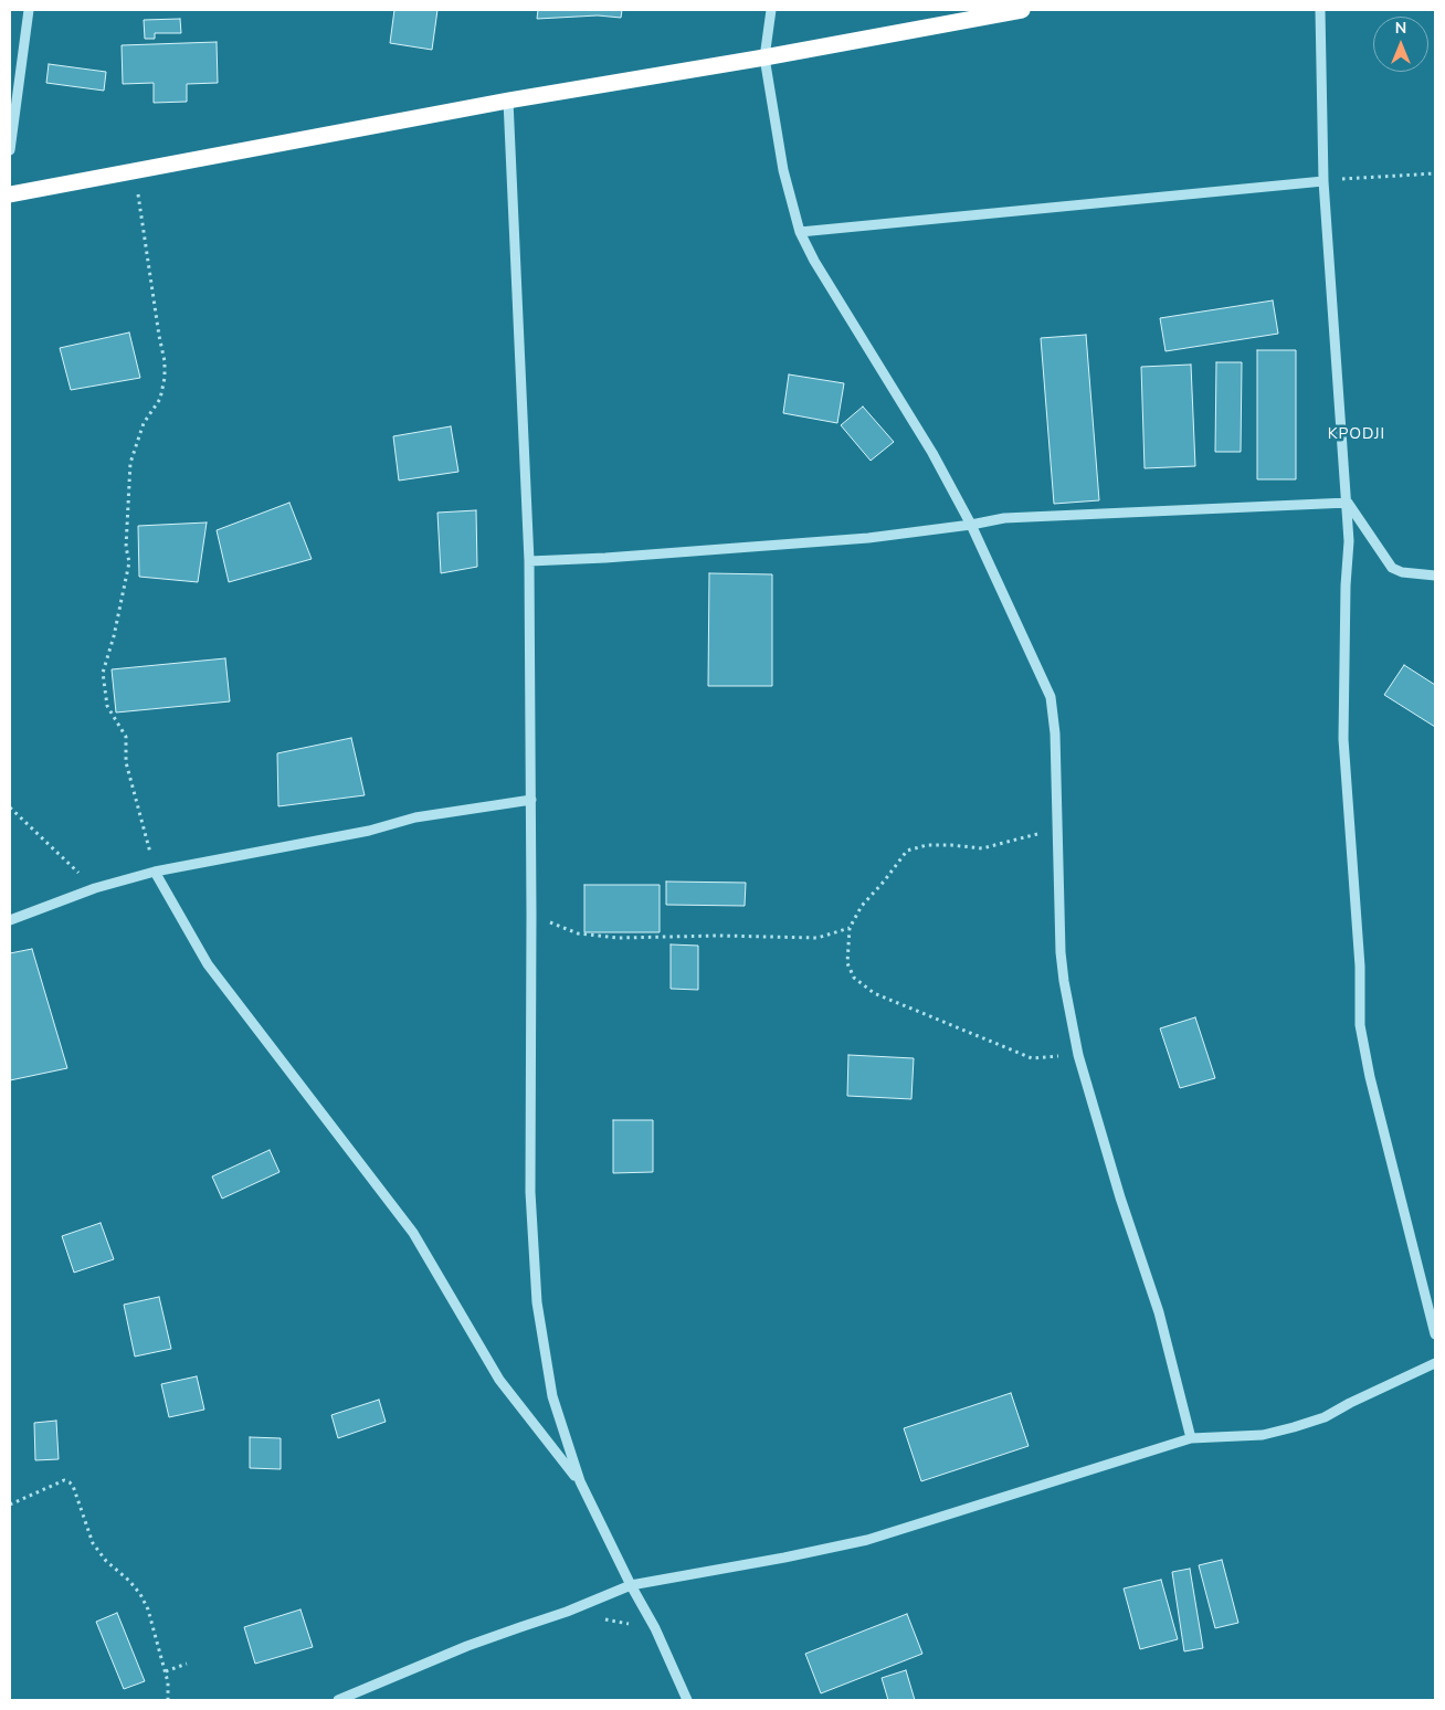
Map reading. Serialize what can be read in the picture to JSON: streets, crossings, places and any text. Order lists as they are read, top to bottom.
{
  "districts": ["KPODJI"],
  "north": "top"
}
